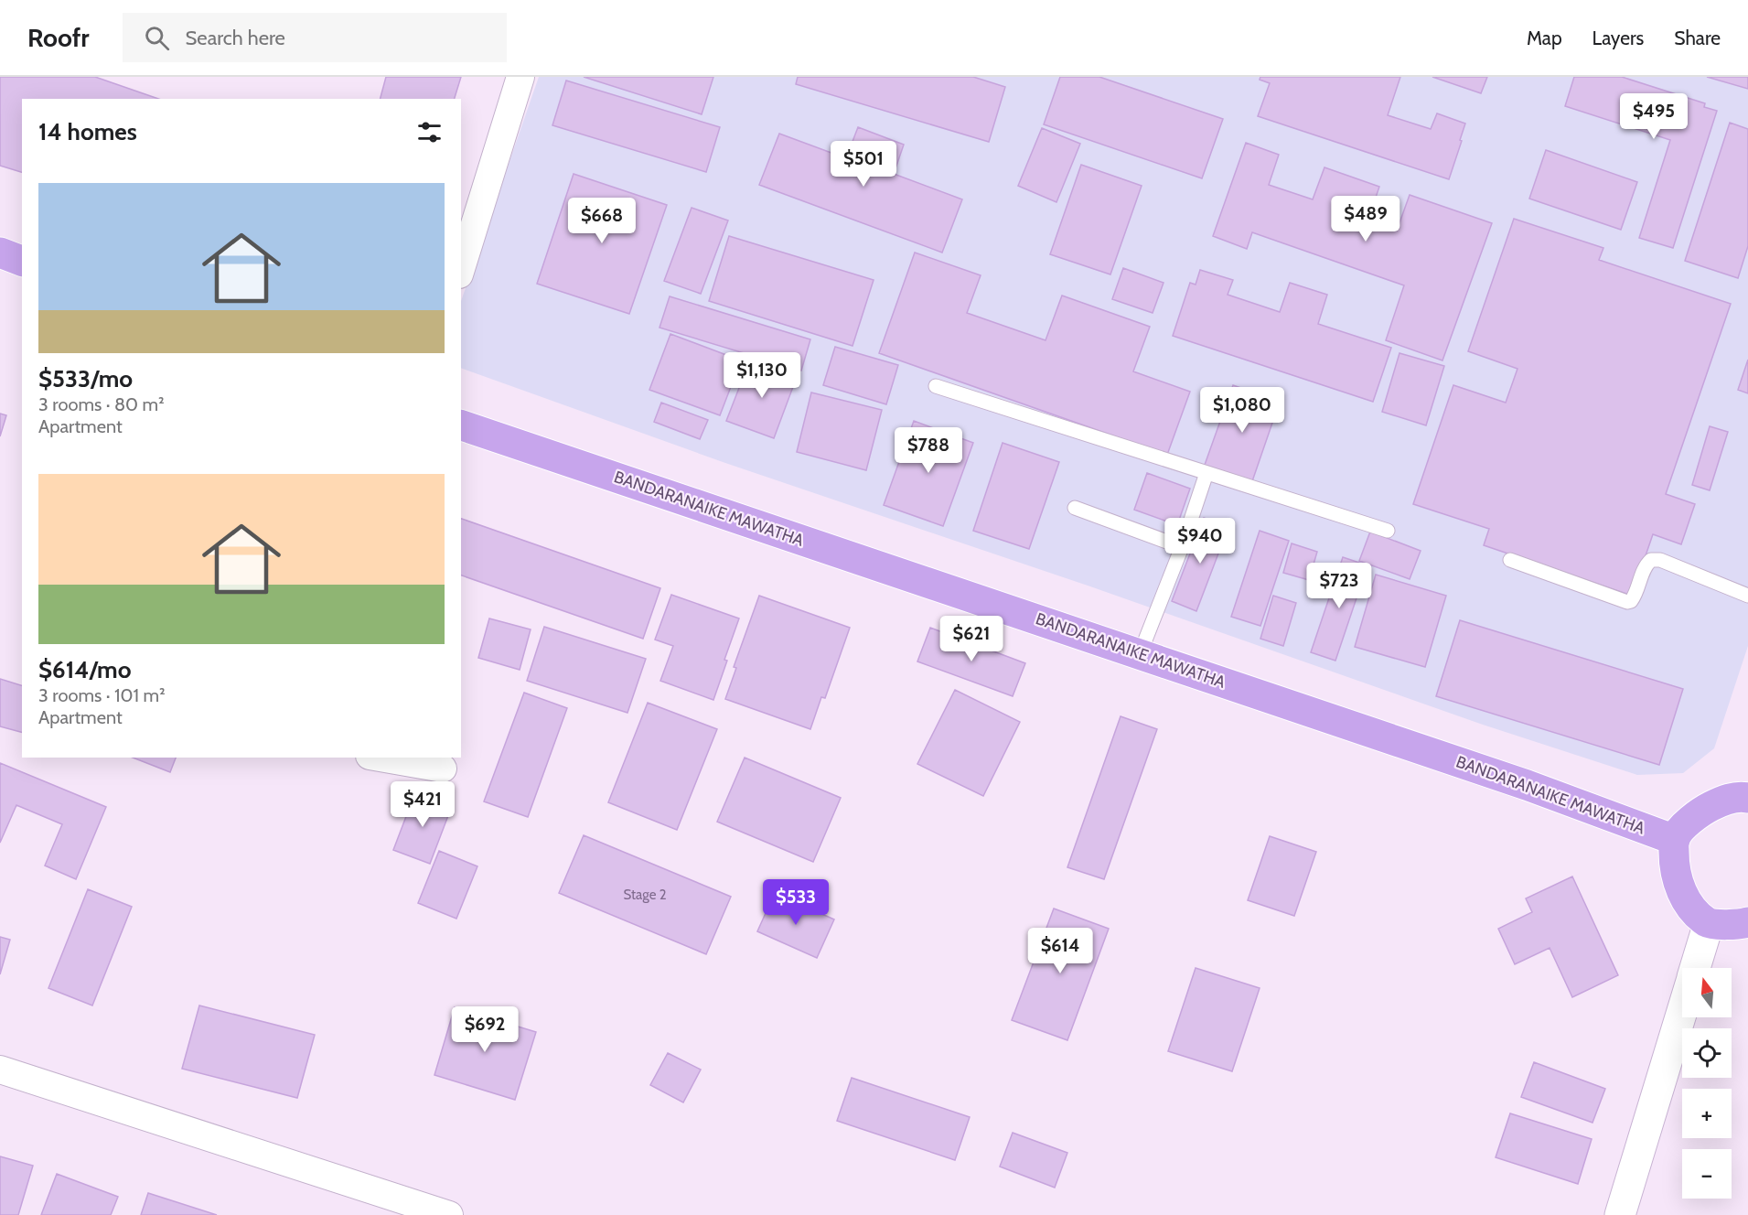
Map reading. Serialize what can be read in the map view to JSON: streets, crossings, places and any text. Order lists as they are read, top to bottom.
{
  "streets": {
    "highway": ["BANDARANAIKE MAWATHA"]
  },
  "house_numbers": ["Stage 2"],
  "north": "top",
  "page": {
    "header": "Roofr",
    "search": "Search here",
    "nav": ["Map", "Layers", "Share"],
    "price": [
      "$495",
      "$501",
      "$489",
      "$668",
      "$1,130",
      "$1,080",
      "$788",
      "$940",
      "$723",
      "$621",
      "$421",
      "$533",
      "$614",
      "$692"
    ],
    "heading": "14 homes",
    "list": [
      {
        "name": "$533/mo",
        "note": "3 rooms · 80 m² · Apartment"
      },
      {
        "name": "$614/mo",
        "note": "3 rooms · 101 m² · Apartment"
      }
    ],
    "map_buttons": ["+", "−"]
  }
}
